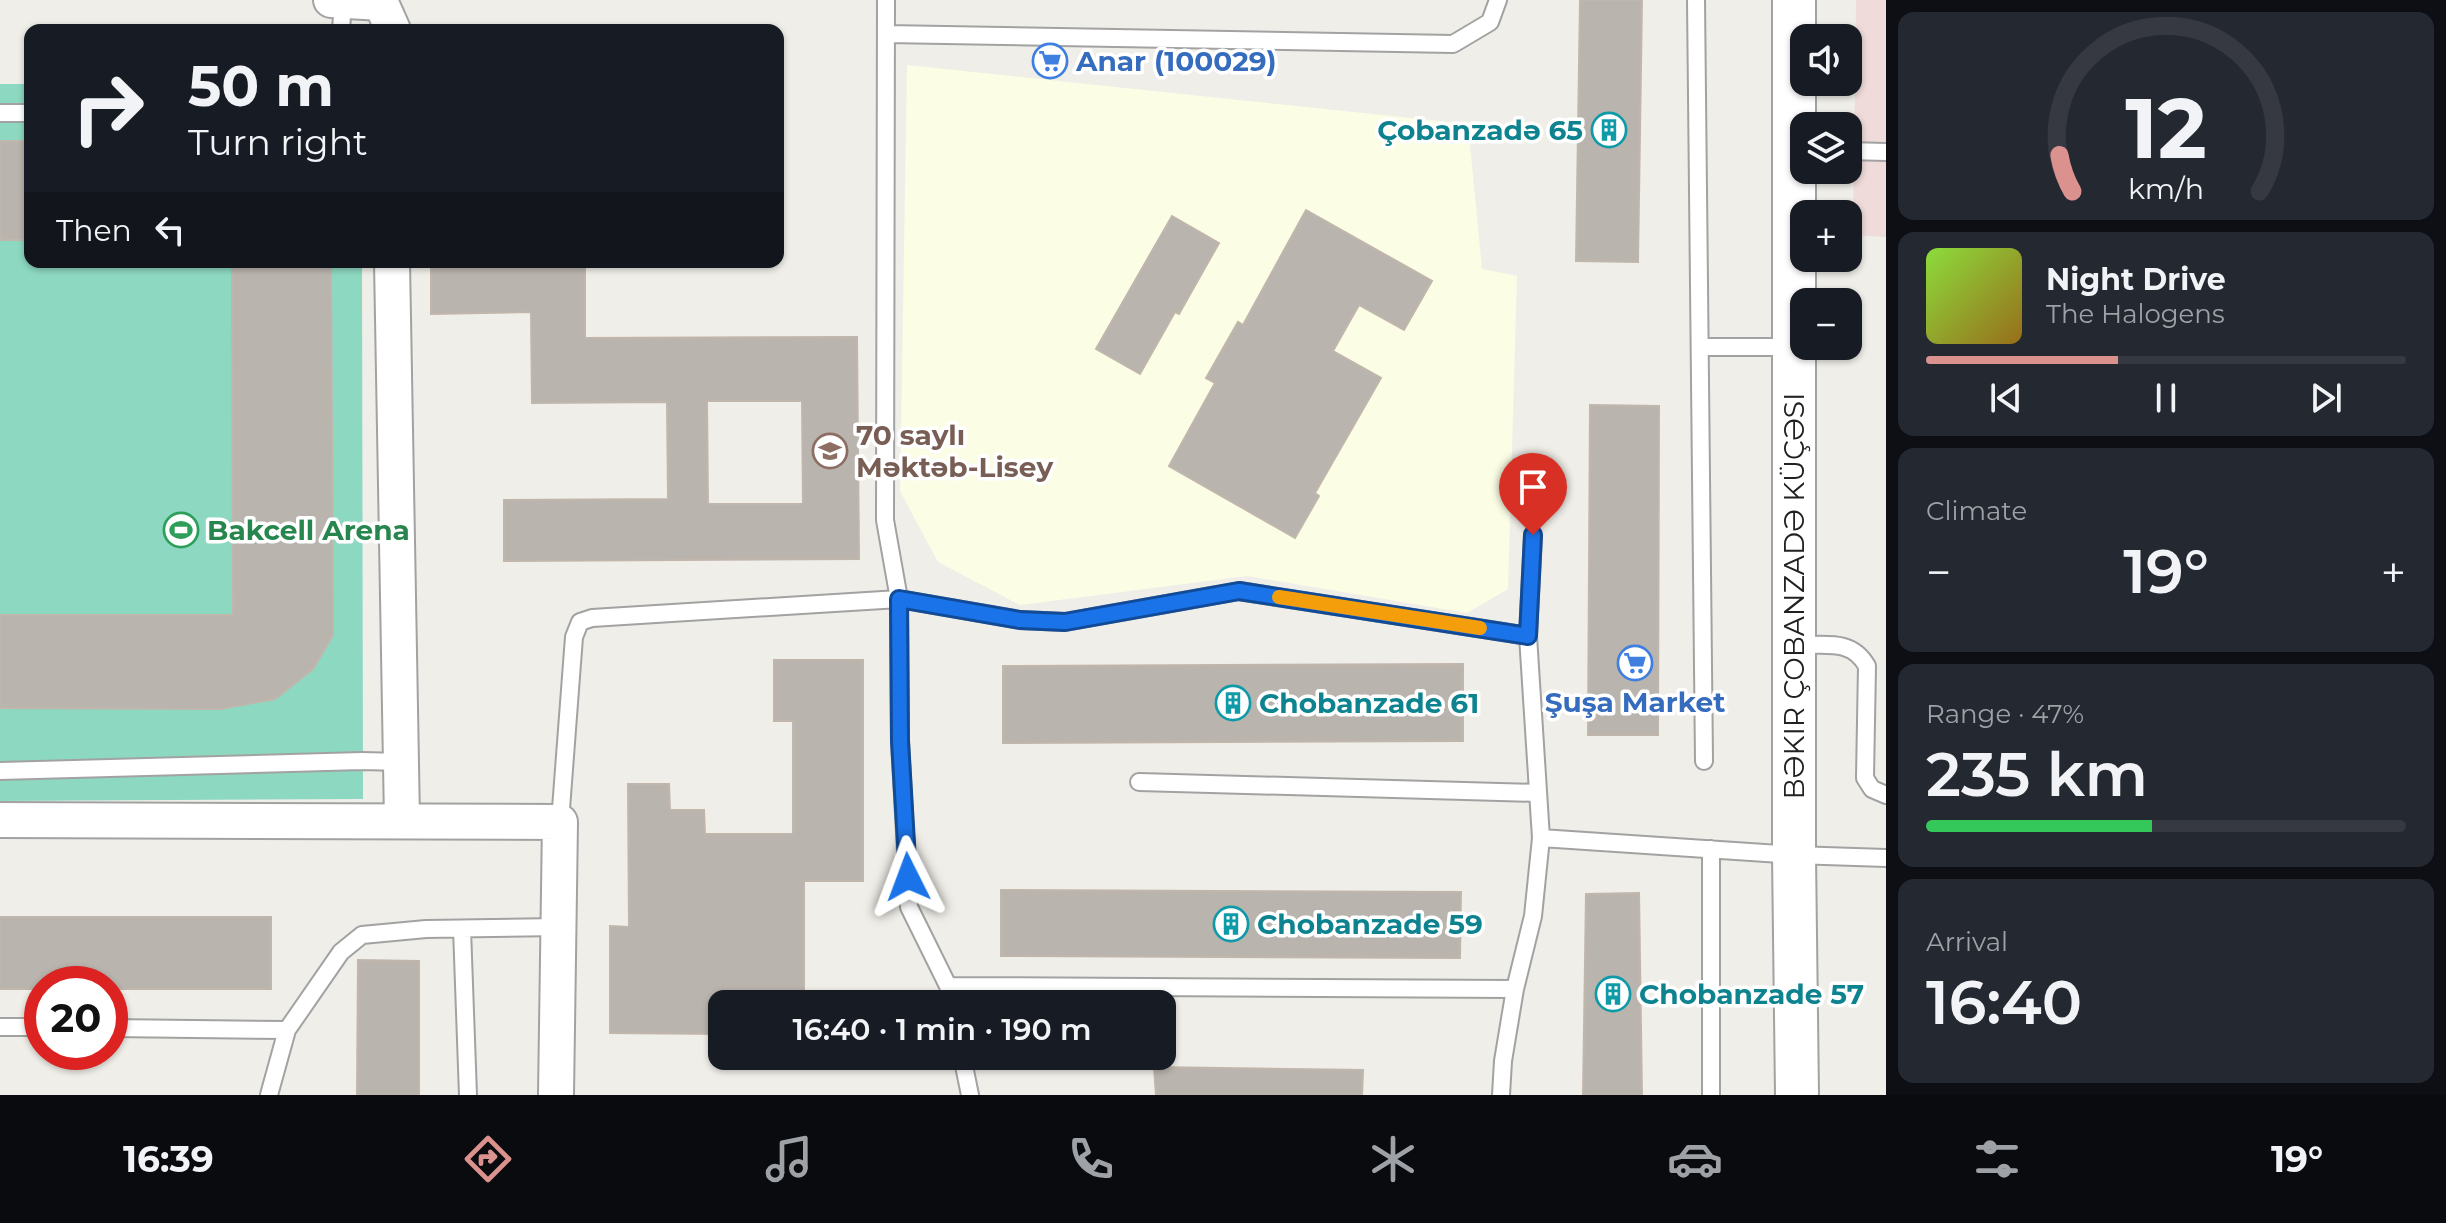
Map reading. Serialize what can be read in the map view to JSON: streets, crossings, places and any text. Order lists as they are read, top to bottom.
{
  "streets": {
    "street": ["BƏKIR ÇOBANZADƏ KÜÇƏSI"]
  },
  "places": {
    "supermarket": ["Anar (100029)", "Şuşa Market"],
    "building": [
      "Çobanzadə 65",
      "Chobanzade 61",
      "Chobanzade 59",
      "Chobanzade 57"
    ],
    "school or university": ["70 saylı Məktəb-Lisey"],
    "sports": ["Bakcell Arena"]
  },
  "page": {
    "map_buttons": ["+", "−"],
    "turn": ["50 m", "Turn right"],
    "then": "Then",
    "song": ["Night Drive", "The Halogens"],
    "tile": [
      "Climate",
      ["Range · 47%", "235 km"],
      ["Arrival", "16:40"]
    ],
    "heat": ["−", "19°", "+"],
    "limit": "20",
    "trip": "16:40 · 1 min · 190 m",
    "tabs": ["16:39", "19°"],
    "gauge": ["12", "km/h"]
  }
}
